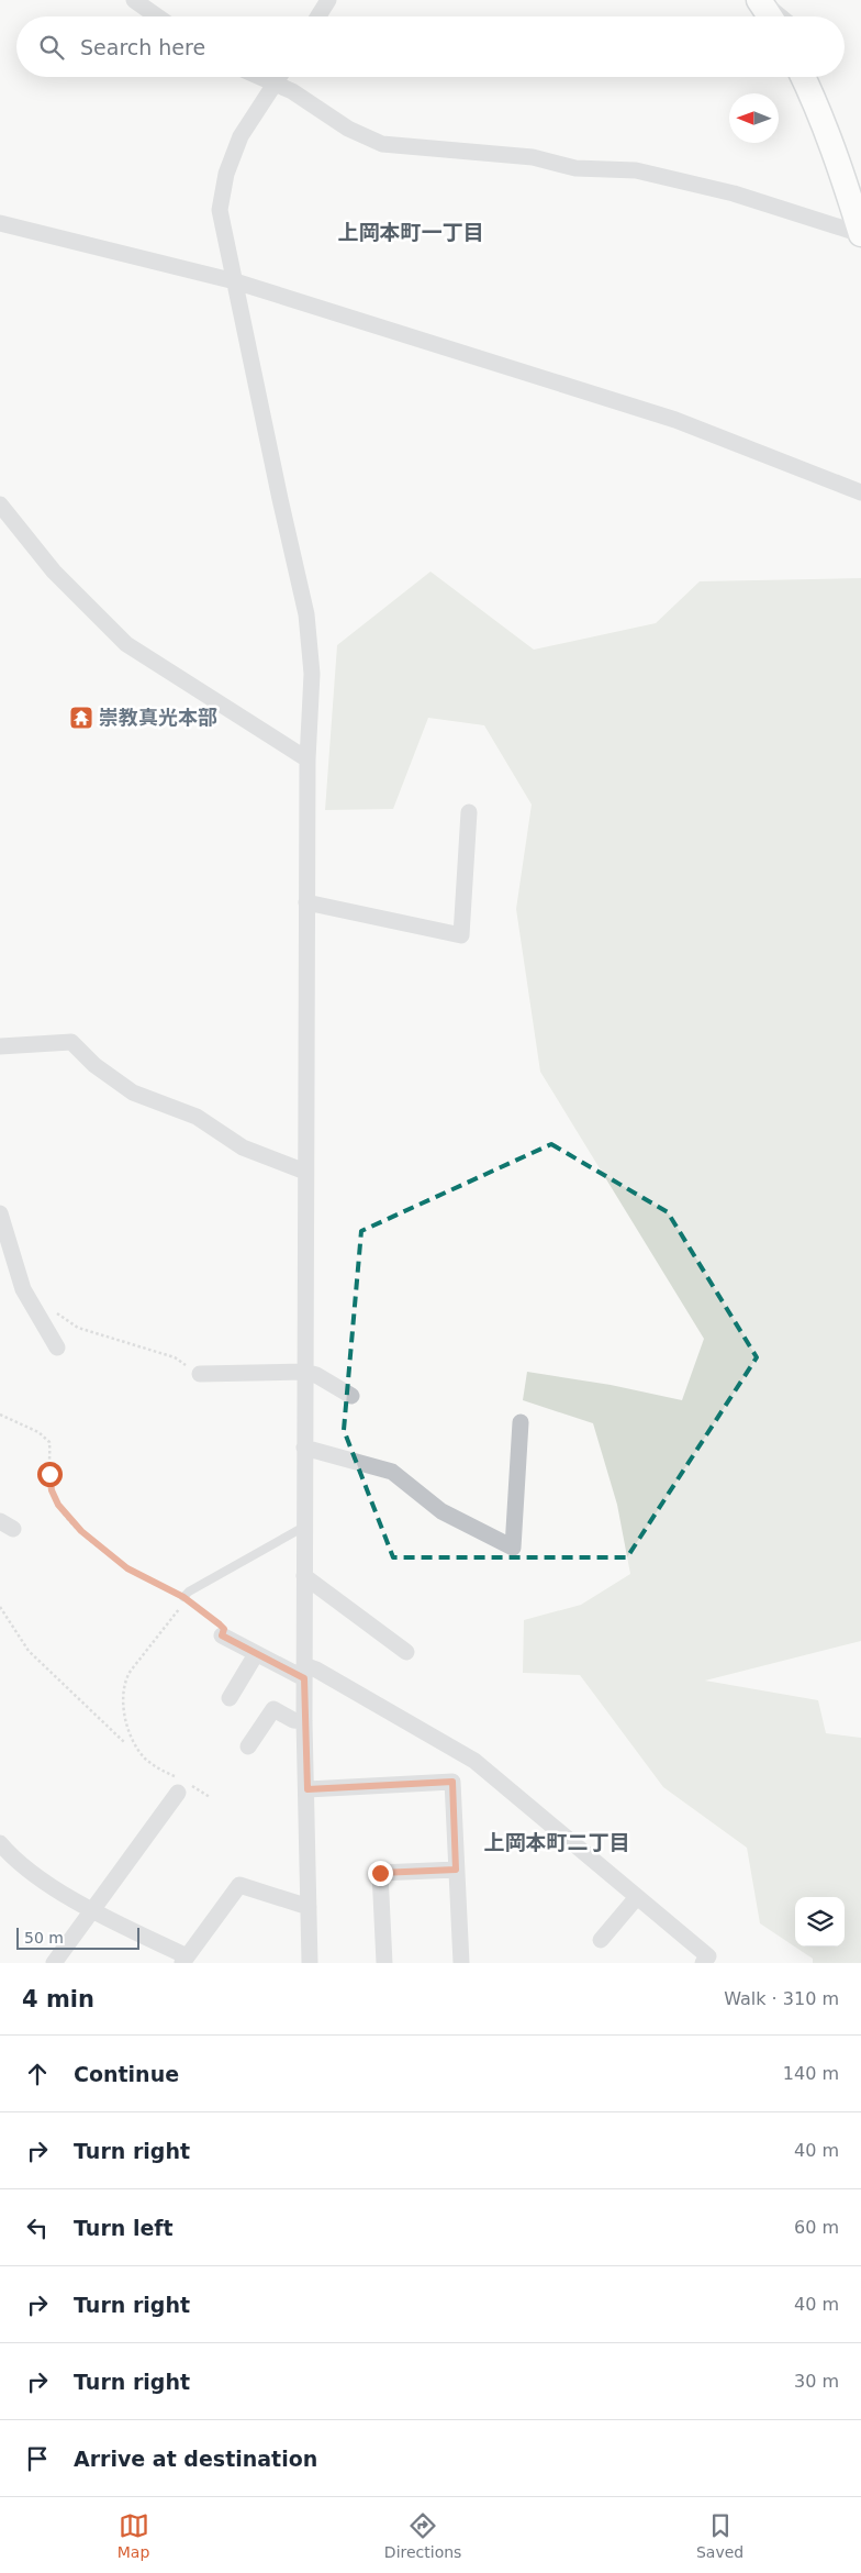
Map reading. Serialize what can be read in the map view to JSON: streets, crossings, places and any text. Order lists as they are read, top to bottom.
{
  "districts": ["上岡本町一丁目", "上岡本町二丁目"],
  "places": {
    "temple": ["崇教真光本部"]
  },
  "scale_bar": "50 m",
  "north": "left",
  "page": {
    "search": "Search here",
    "scale": "50 m",
    "heading": ["4 min", "Walk · 310 m"],
    "list": [
      ["Continue", "140 m"],
      ["Turn right", "40 m"],
      ["Turn left", "60 m"],
      ["Turn right", "40 m"],
      ["Turn right", "30 m"],
      "Arrive at destination"
    ],
    "nav": ["Map", "Directions", "Saved"]
  }
}
